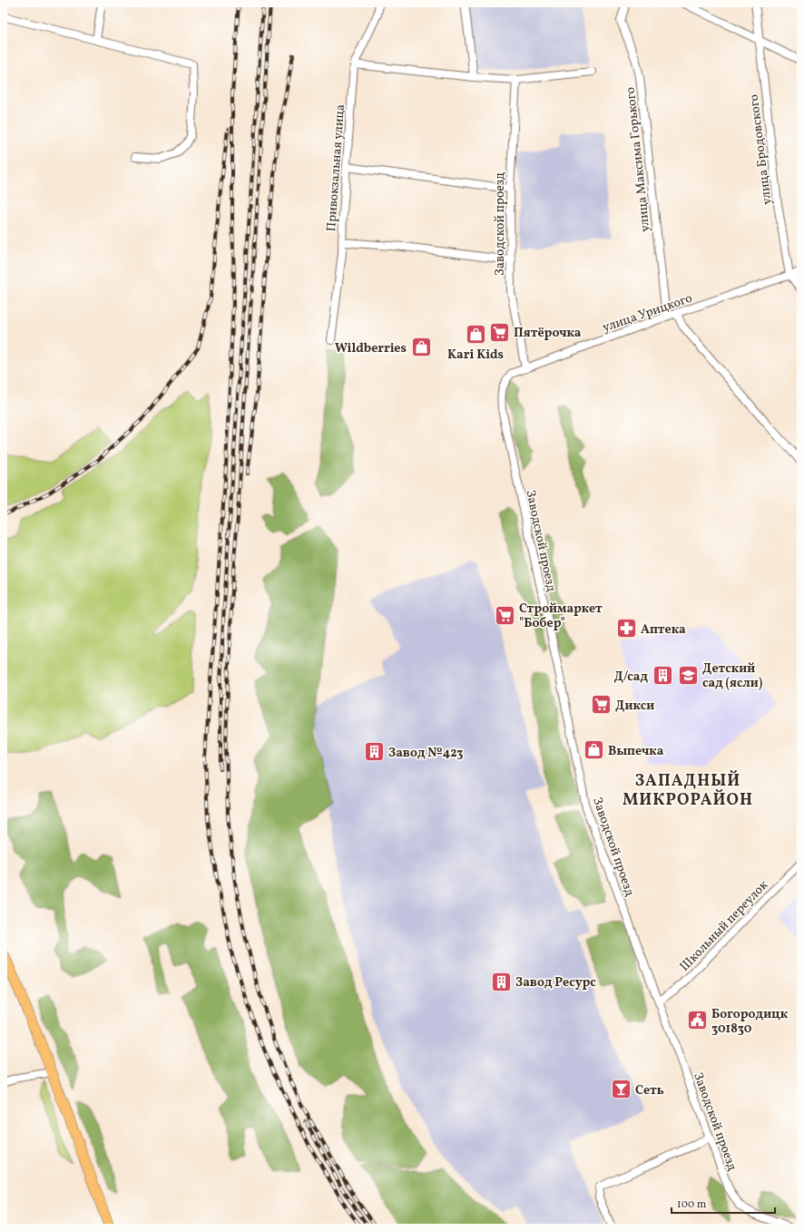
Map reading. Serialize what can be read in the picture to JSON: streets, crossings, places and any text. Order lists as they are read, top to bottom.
{
  "streets": {
    "street": [
      "улица Бродовского",
      "улица Максима Горького",
      "Привокзальная улица",
      "Заводской проезд",
      "улица Урицкого",
      "Школьный переулок"
    ]
  },
  "crossings": [
    ["улица Бродовского", "улица Урицкого"],
    ["улица Максима Горького", "улица Урицкого"],
    ["Заводской проезд", "улица Урицкого"],
    ["Заводской проезд", "Школьный переулок"]
  ],
  "districts": ["ЗАПАДНЫЙ МИКРОРАЙОН"],
  "places": {
    "supermarket": ["Пятёрочка", "Строймаркет \"Бобер\"", "Дикси"],
    "shop": ["Kari Kids", "Wildberries", "Выпечка"],
    "pharmacy": ["Аптека"],
    "school or university": ["Детский сад (ясли)"],
    "building": ["Д/сад", "Завод №423", "Завод Ресурс"],
    "public building": ["Богородицк 301830"],
    "bar": ["Сеть"]
  },
  "scale_bar": "100 m"
}
